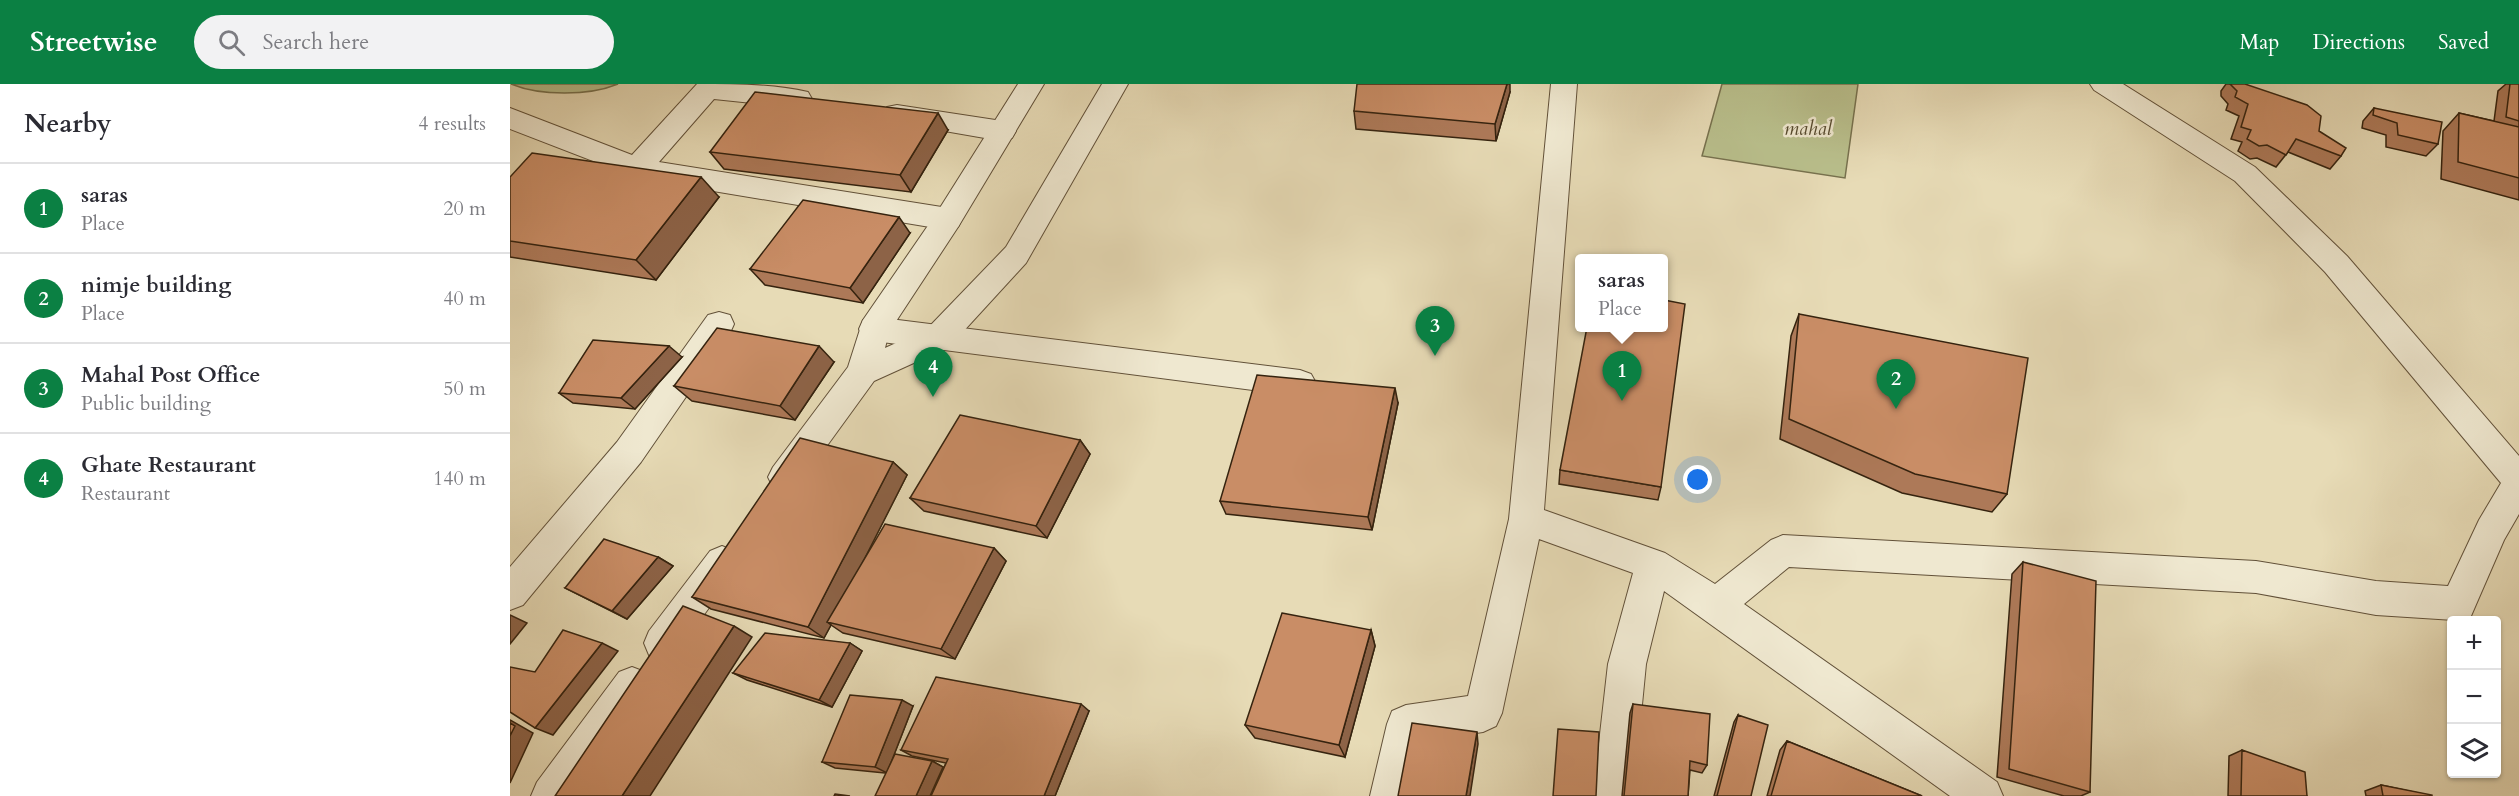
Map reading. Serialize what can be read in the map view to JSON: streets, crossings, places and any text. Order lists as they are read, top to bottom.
{
  "parks": ["mahal"],
  "page": {
    "header": "Streetwise",
    "search": "Search here",
    "nav": ["Map", "Directions", "Saved"],
    "heading": ["Nearby", "4 results"],
    "list": [
      {
        "mark": "1",
        "name": "saras",
        "note": "Place",
        "value": "20 m"
      },
      {
        "mark": "2",
        "name": "nimje building",
        "note": "Place",
        "value": "40 m"
      },
      {
        "mark": "3",
        "name": "Mahal Post Office",
        "note": "Public building",
        "value": "50 m"
      },
      {
        "mark": "4",
        "name": "Ghate Restaurant",
        "note": "Restaurant",
        "value": "140 m"
      }
    ],
    "popup": ["saras", "Place"],
    "pins": [
      "3",
      "4",
      "1",
      "2"
    ],
    "map_buttons": ["+", "−"]
  }
}
